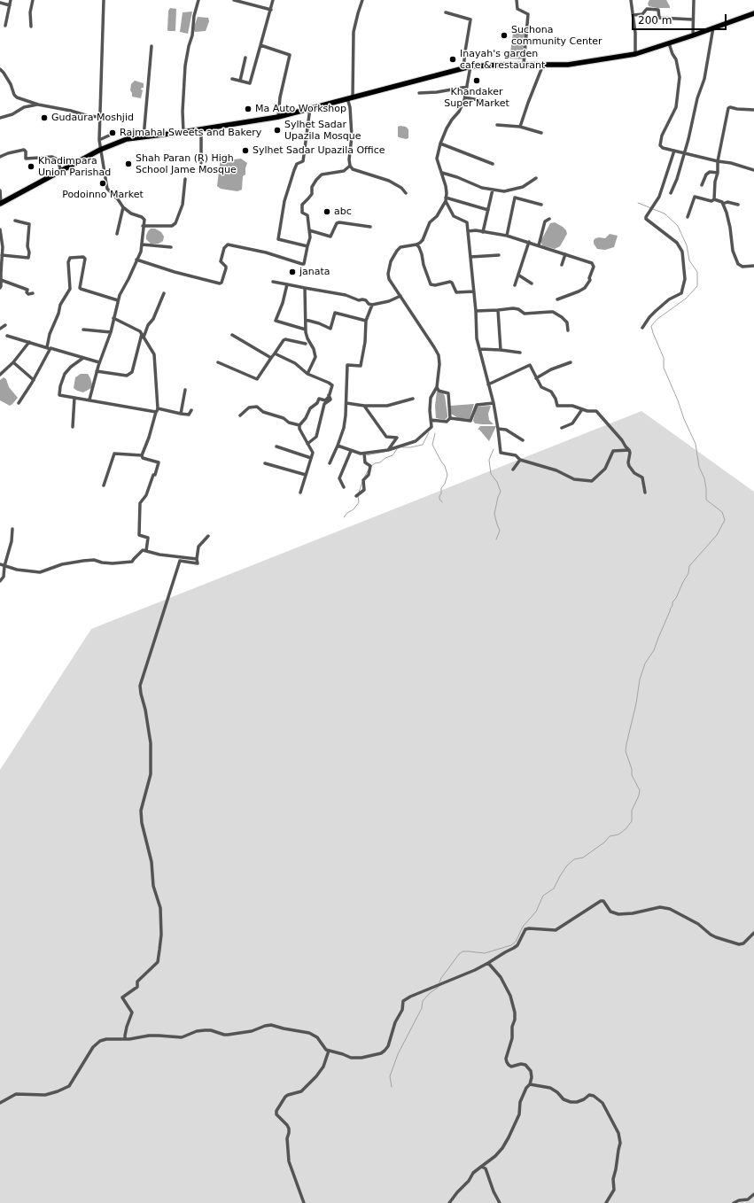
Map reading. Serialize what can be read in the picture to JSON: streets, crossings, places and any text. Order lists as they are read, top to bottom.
{
  "places": [
    "Suchona community Center",
    "Inayah's garden cafe & restaurant",
    "Khandaker Super Market",
    "Ma Auto Workshop",
    "Gudaura Moshjid",
    "Sylhet Sadar Upazila Mosque",
    "Rajmahal Sweets and Bakery",
    "Sylhet Sadar Upazila Office",
    "Shah Paran (R) High School Jame Mosque",
    "Khadimpara Union Parishad",
    "Podoinno Market",
    "abc",
    "janata"
  ],
  "scale_bar": "200 m"
}
